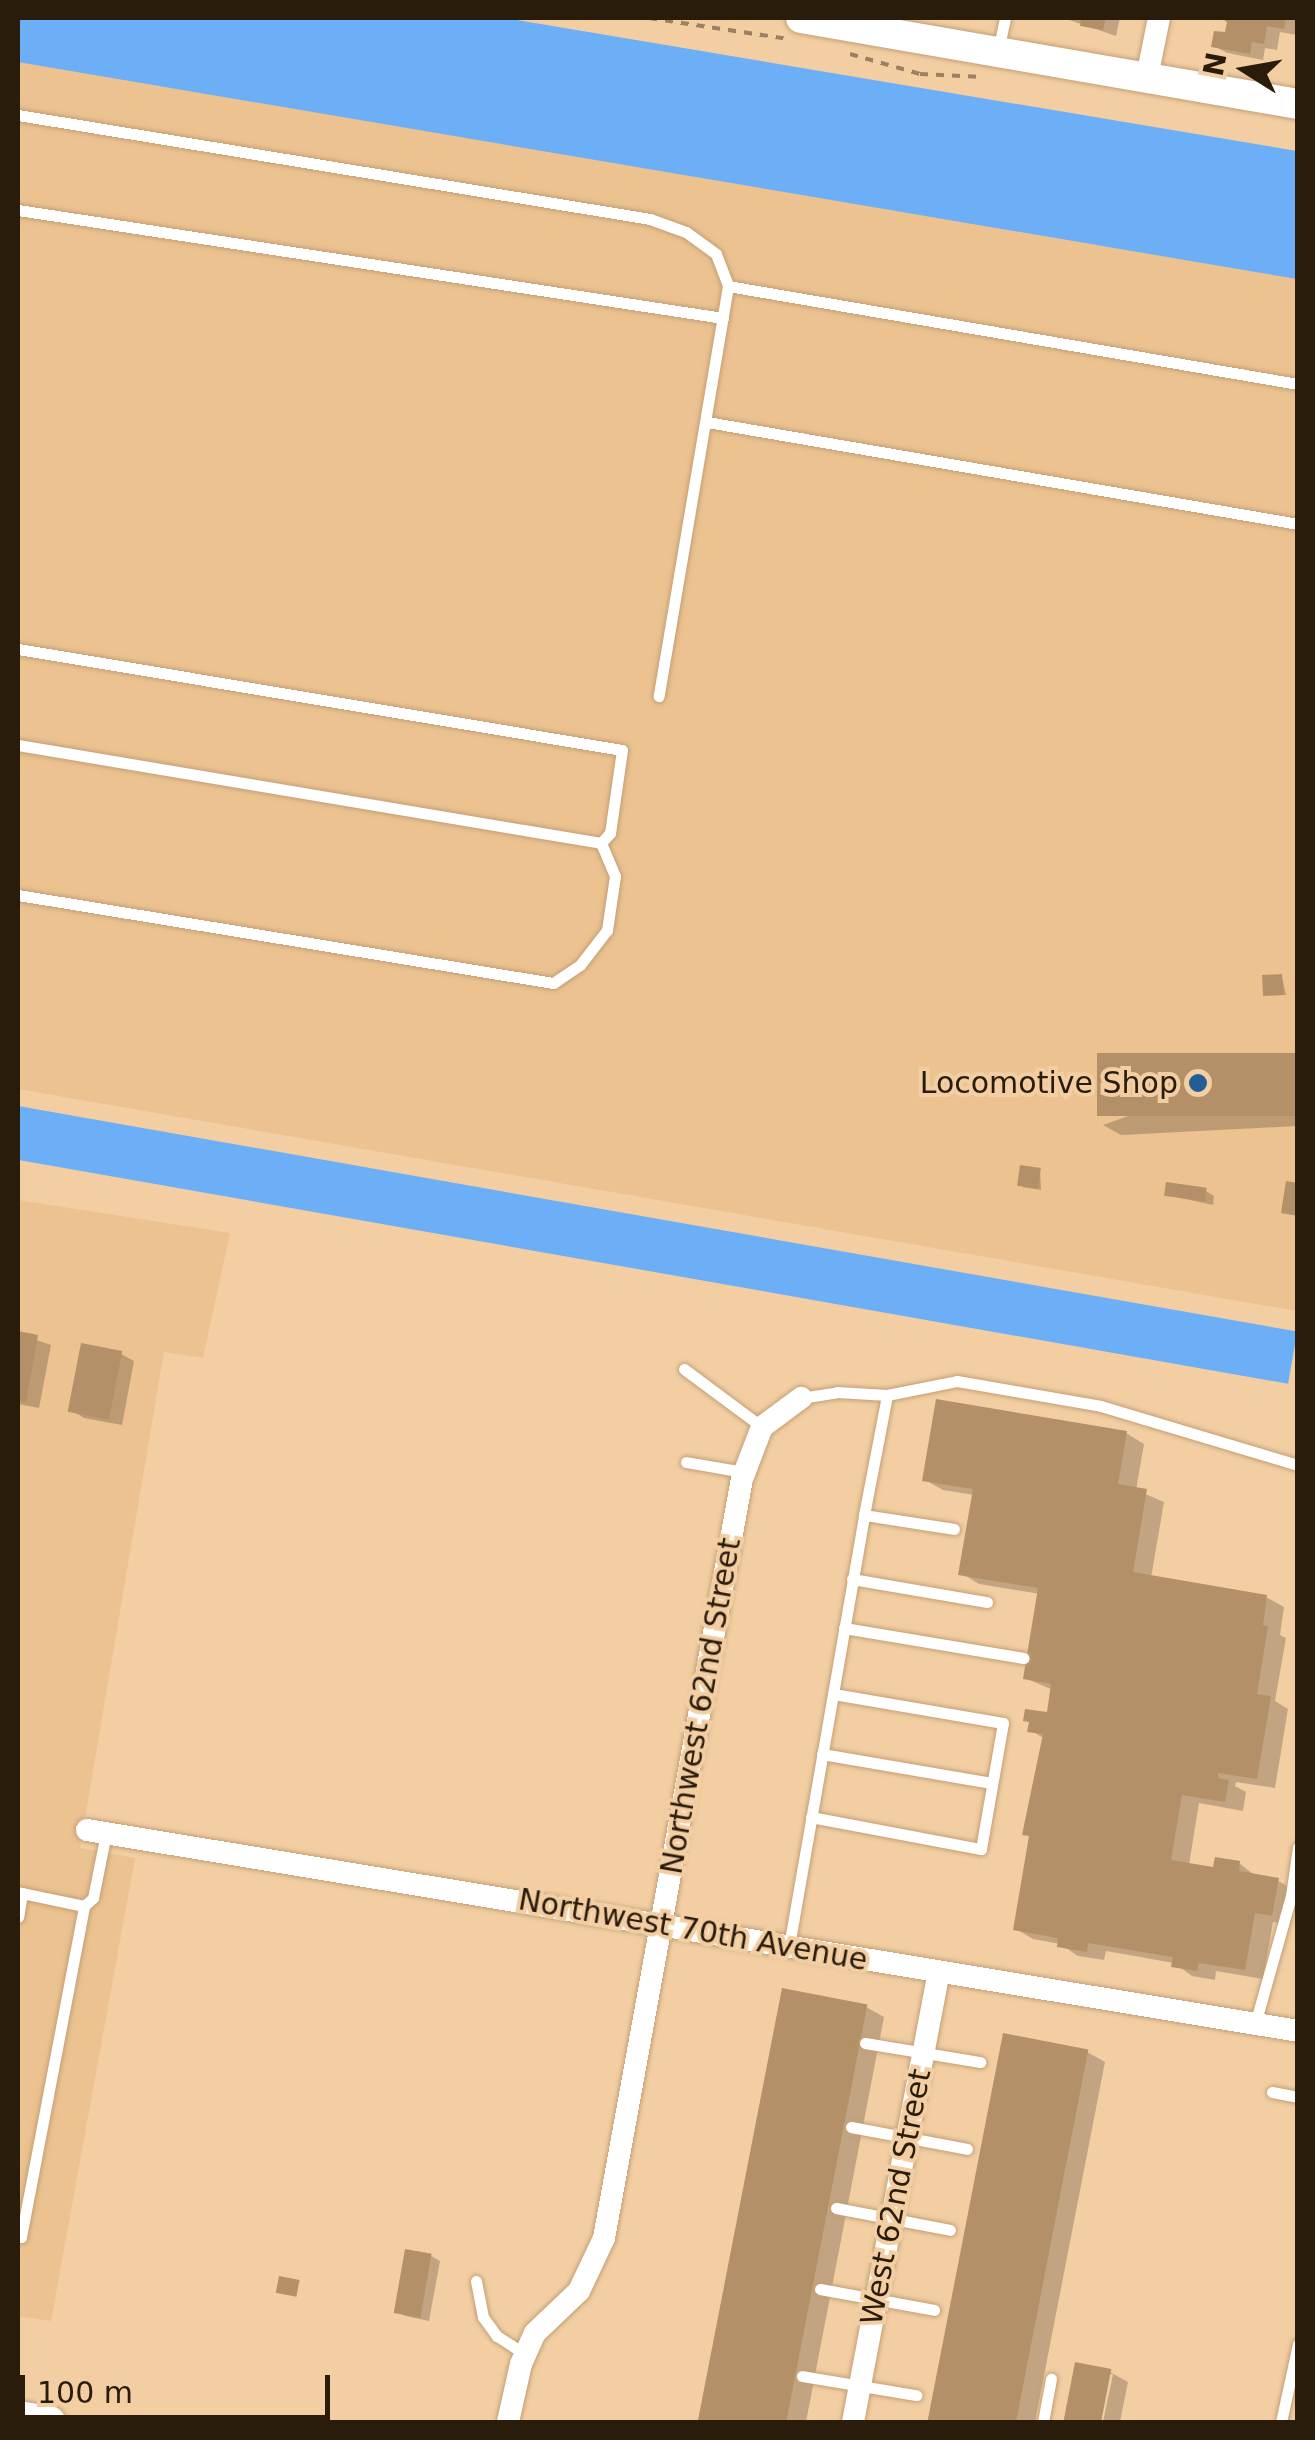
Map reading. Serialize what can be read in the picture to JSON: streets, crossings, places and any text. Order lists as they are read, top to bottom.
{
  "streets": {
    "street": ["Northwest 62nd Street", "Northwest 70th Avenue", "West 62nd Street"]
  },
  "crossings": [
    ["Northwest 62nd Street", "Northwest 70th Avenue"],
    ["Northwest 70th Avenue", "West 62nd Street"]
  ],
  "places": ["Locomotive Shop"],
  "scale_bar": "100 m",
  "north": "left"
}
